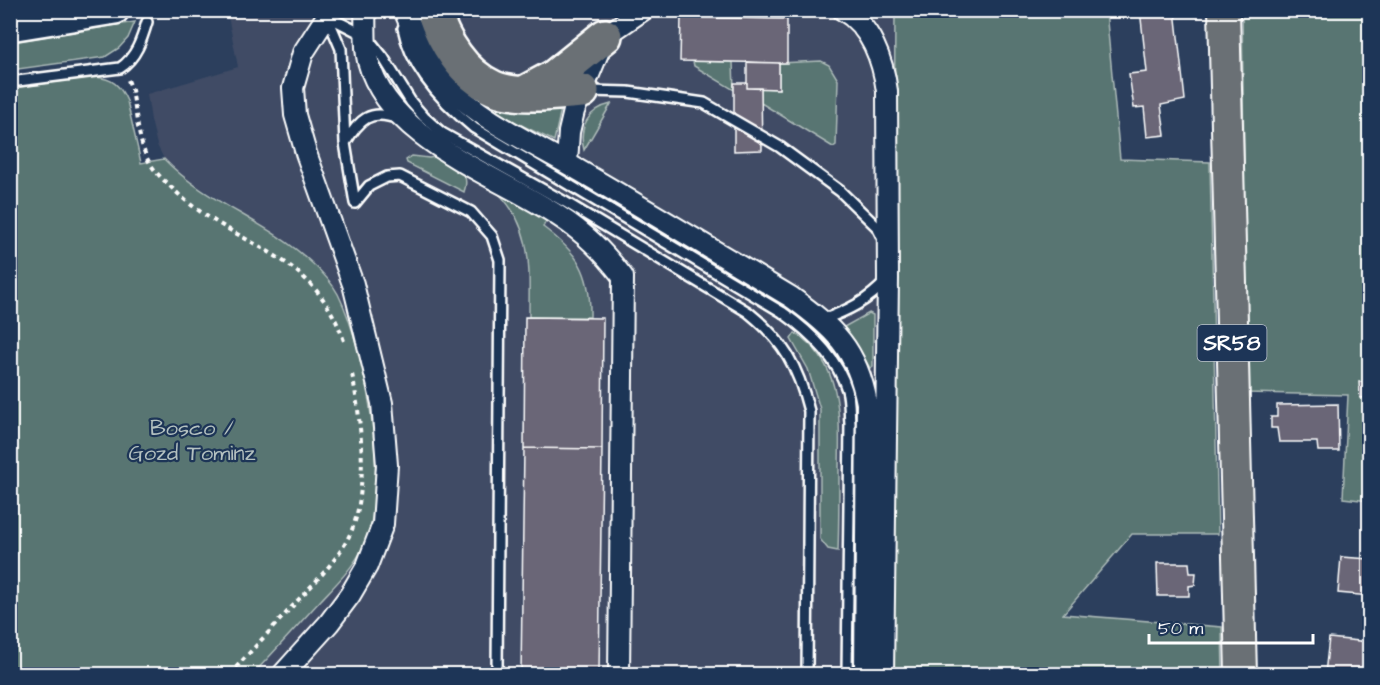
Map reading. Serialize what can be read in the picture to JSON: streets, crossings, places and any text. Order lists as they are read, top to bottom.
{
  "streets": {
    "main road": ["SR58"]
  },
  "parks": ["Bosco / Gozd Tominz"],
  "scale_bar": "50 m"
}
